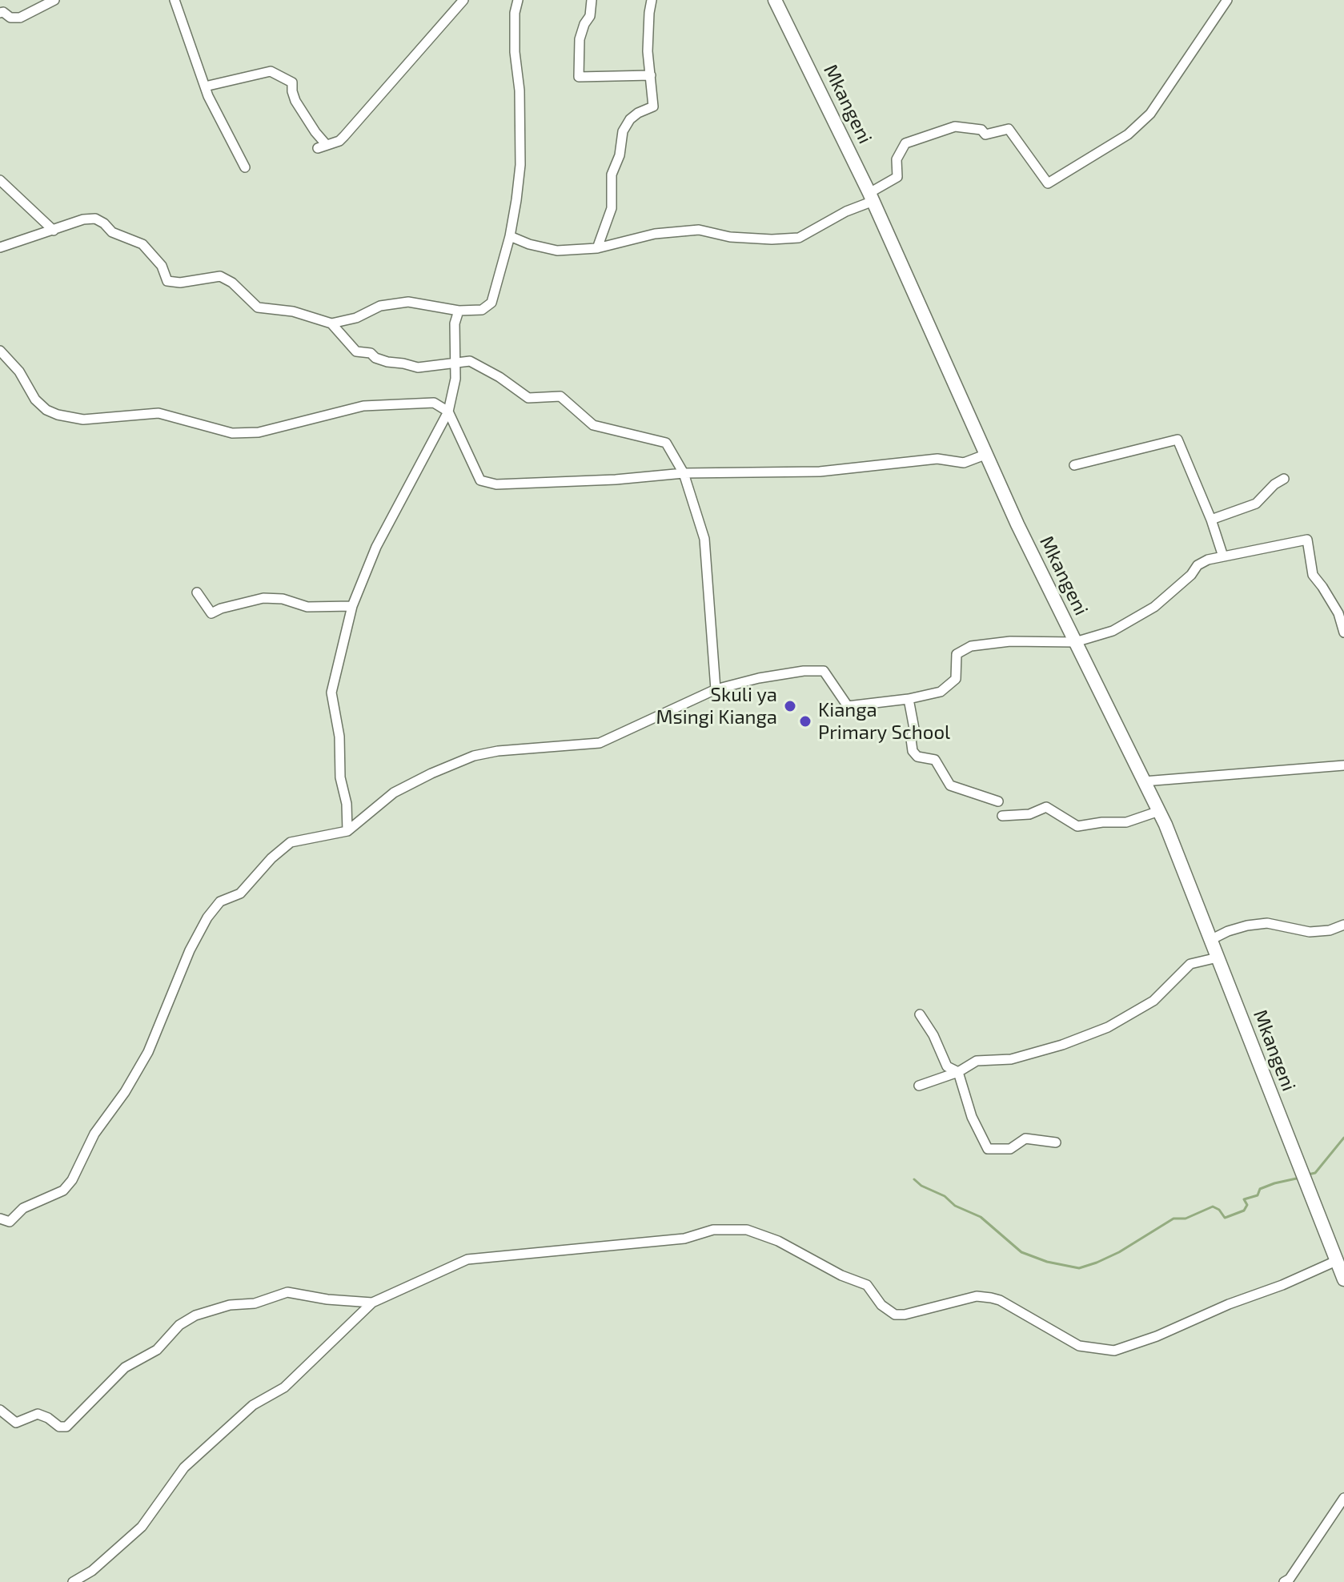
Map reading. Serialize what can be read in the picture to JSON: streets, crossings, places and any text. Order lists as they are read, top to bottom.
{
  "streets": {
    "street": ["Mkangeni"]
  },
  "places": ["Skuli ya Msingi Kianga", "Kianga Primary School"]
}
